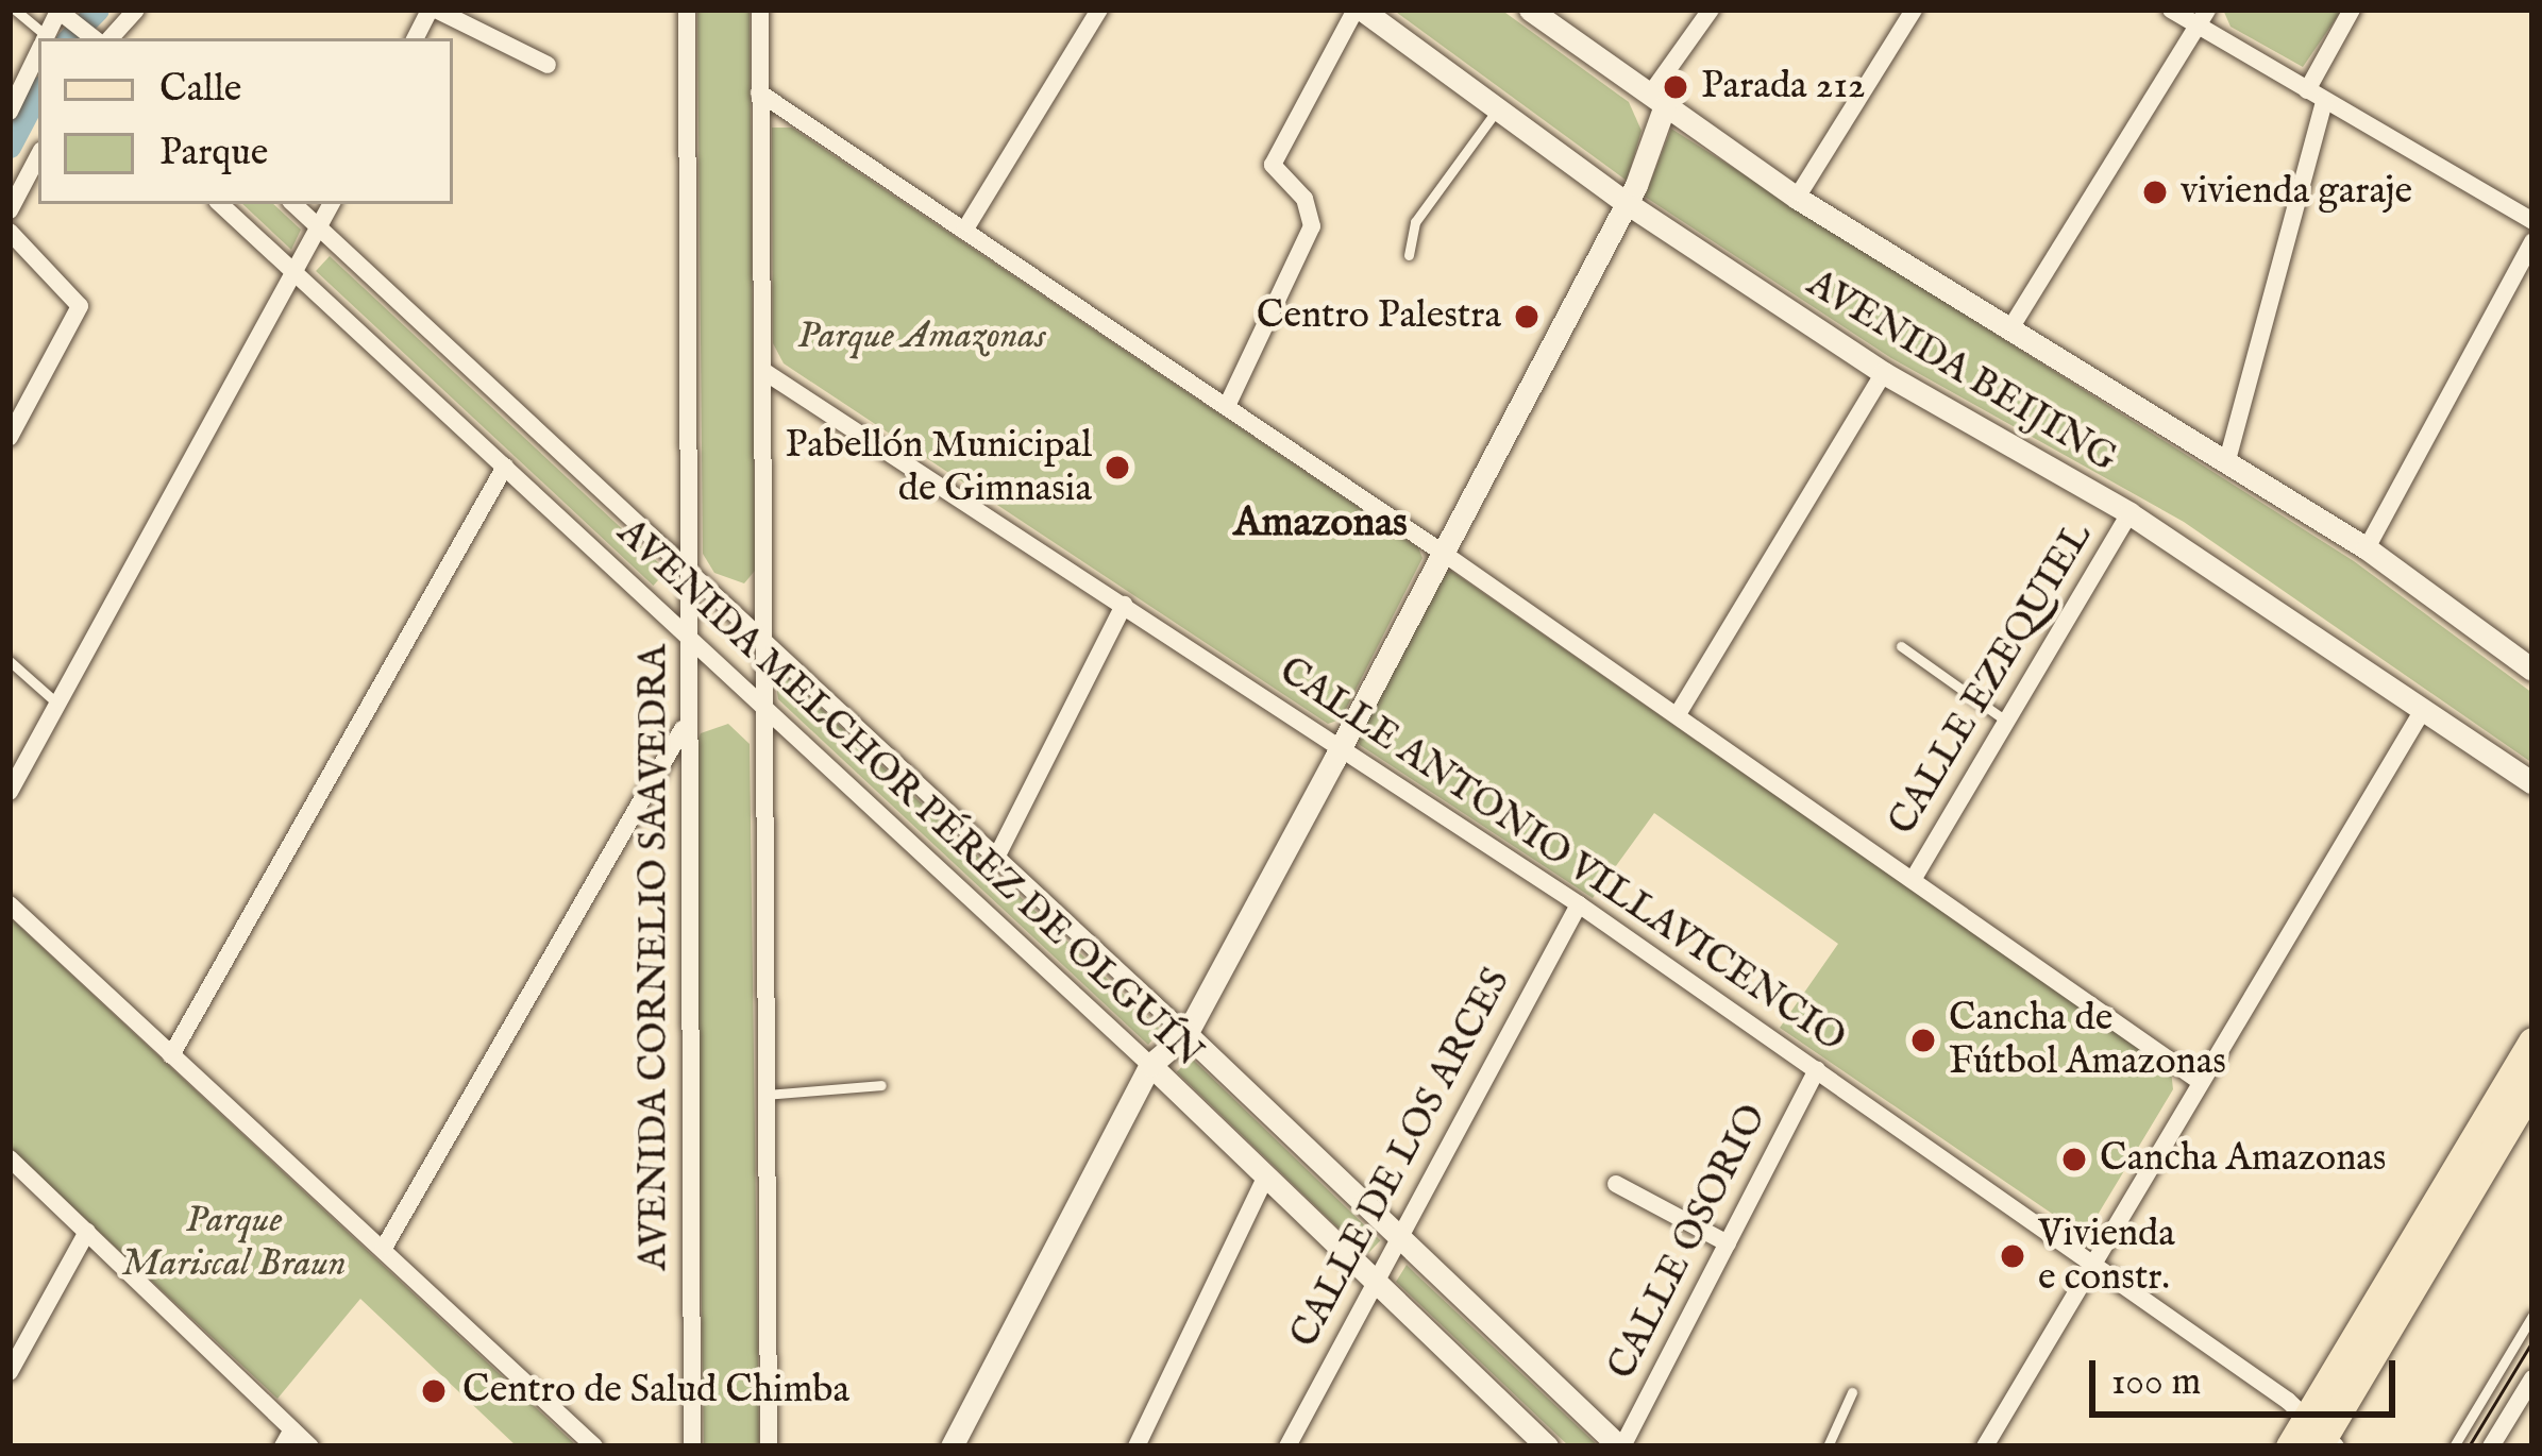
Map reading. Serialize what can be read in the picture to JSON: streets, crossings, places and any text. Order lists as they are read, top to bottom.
{
  "streets": {
    "street": [
      "AVENIDA BEIJING",
      "CALLE EZEQUIEL",
      "AVENIDA MELCHOR PÉREZ DE OLGUÍN",
      "CALLE ANTONIO VILLAVICENCIO",
      "AVENIDA CORNELIO SAAVEDRA",
      "CALLE DE LOS ARCES",
      "CALLE OSORIO"
    ]
  },
  "crossings": [
    ["AVENIDA BEIJING", "CALLE EZEQUIEL"],
    ["AVENIDA MELCHOR PÉREZ DE OLGUÍN", "AVENIDA CORNELIO SAAVEDRA"],
    ["AVENIDA MELCHOR PÉREZ DE OLGUÍN", "CALLE DE LOS ARCES"],
    ["AVENIDA MELCHOR PÉREZ DE OLGUÍN", "CALLE OSORIO"],
    ["CALLE ANTONIO VILLAVICENCIO", "CALLE DE LOS ARCES"],
    ["CALLE ANTONIO VILLAVICENCIO", "CALLE OSORIO"]
  ],
  "districts": ["Amazonas"],
  "parks": ["Parque Amazonas", "Parque Mariscal Braun"],
  "places": [
    "Parada 212",
    "vivienda garaje",
    "Centro Palestra",
    "Pabellón Municipal de Gimnasia",
    "Cancha de Fútbol Amazonas",
    "Cancha Amazonas",
    "Vivienda e constr.",
    "Centro de Salud Chimba"
  ],
  "legend": ["Calle", "Parque"],
  "scale_bar": "100 m"
}
